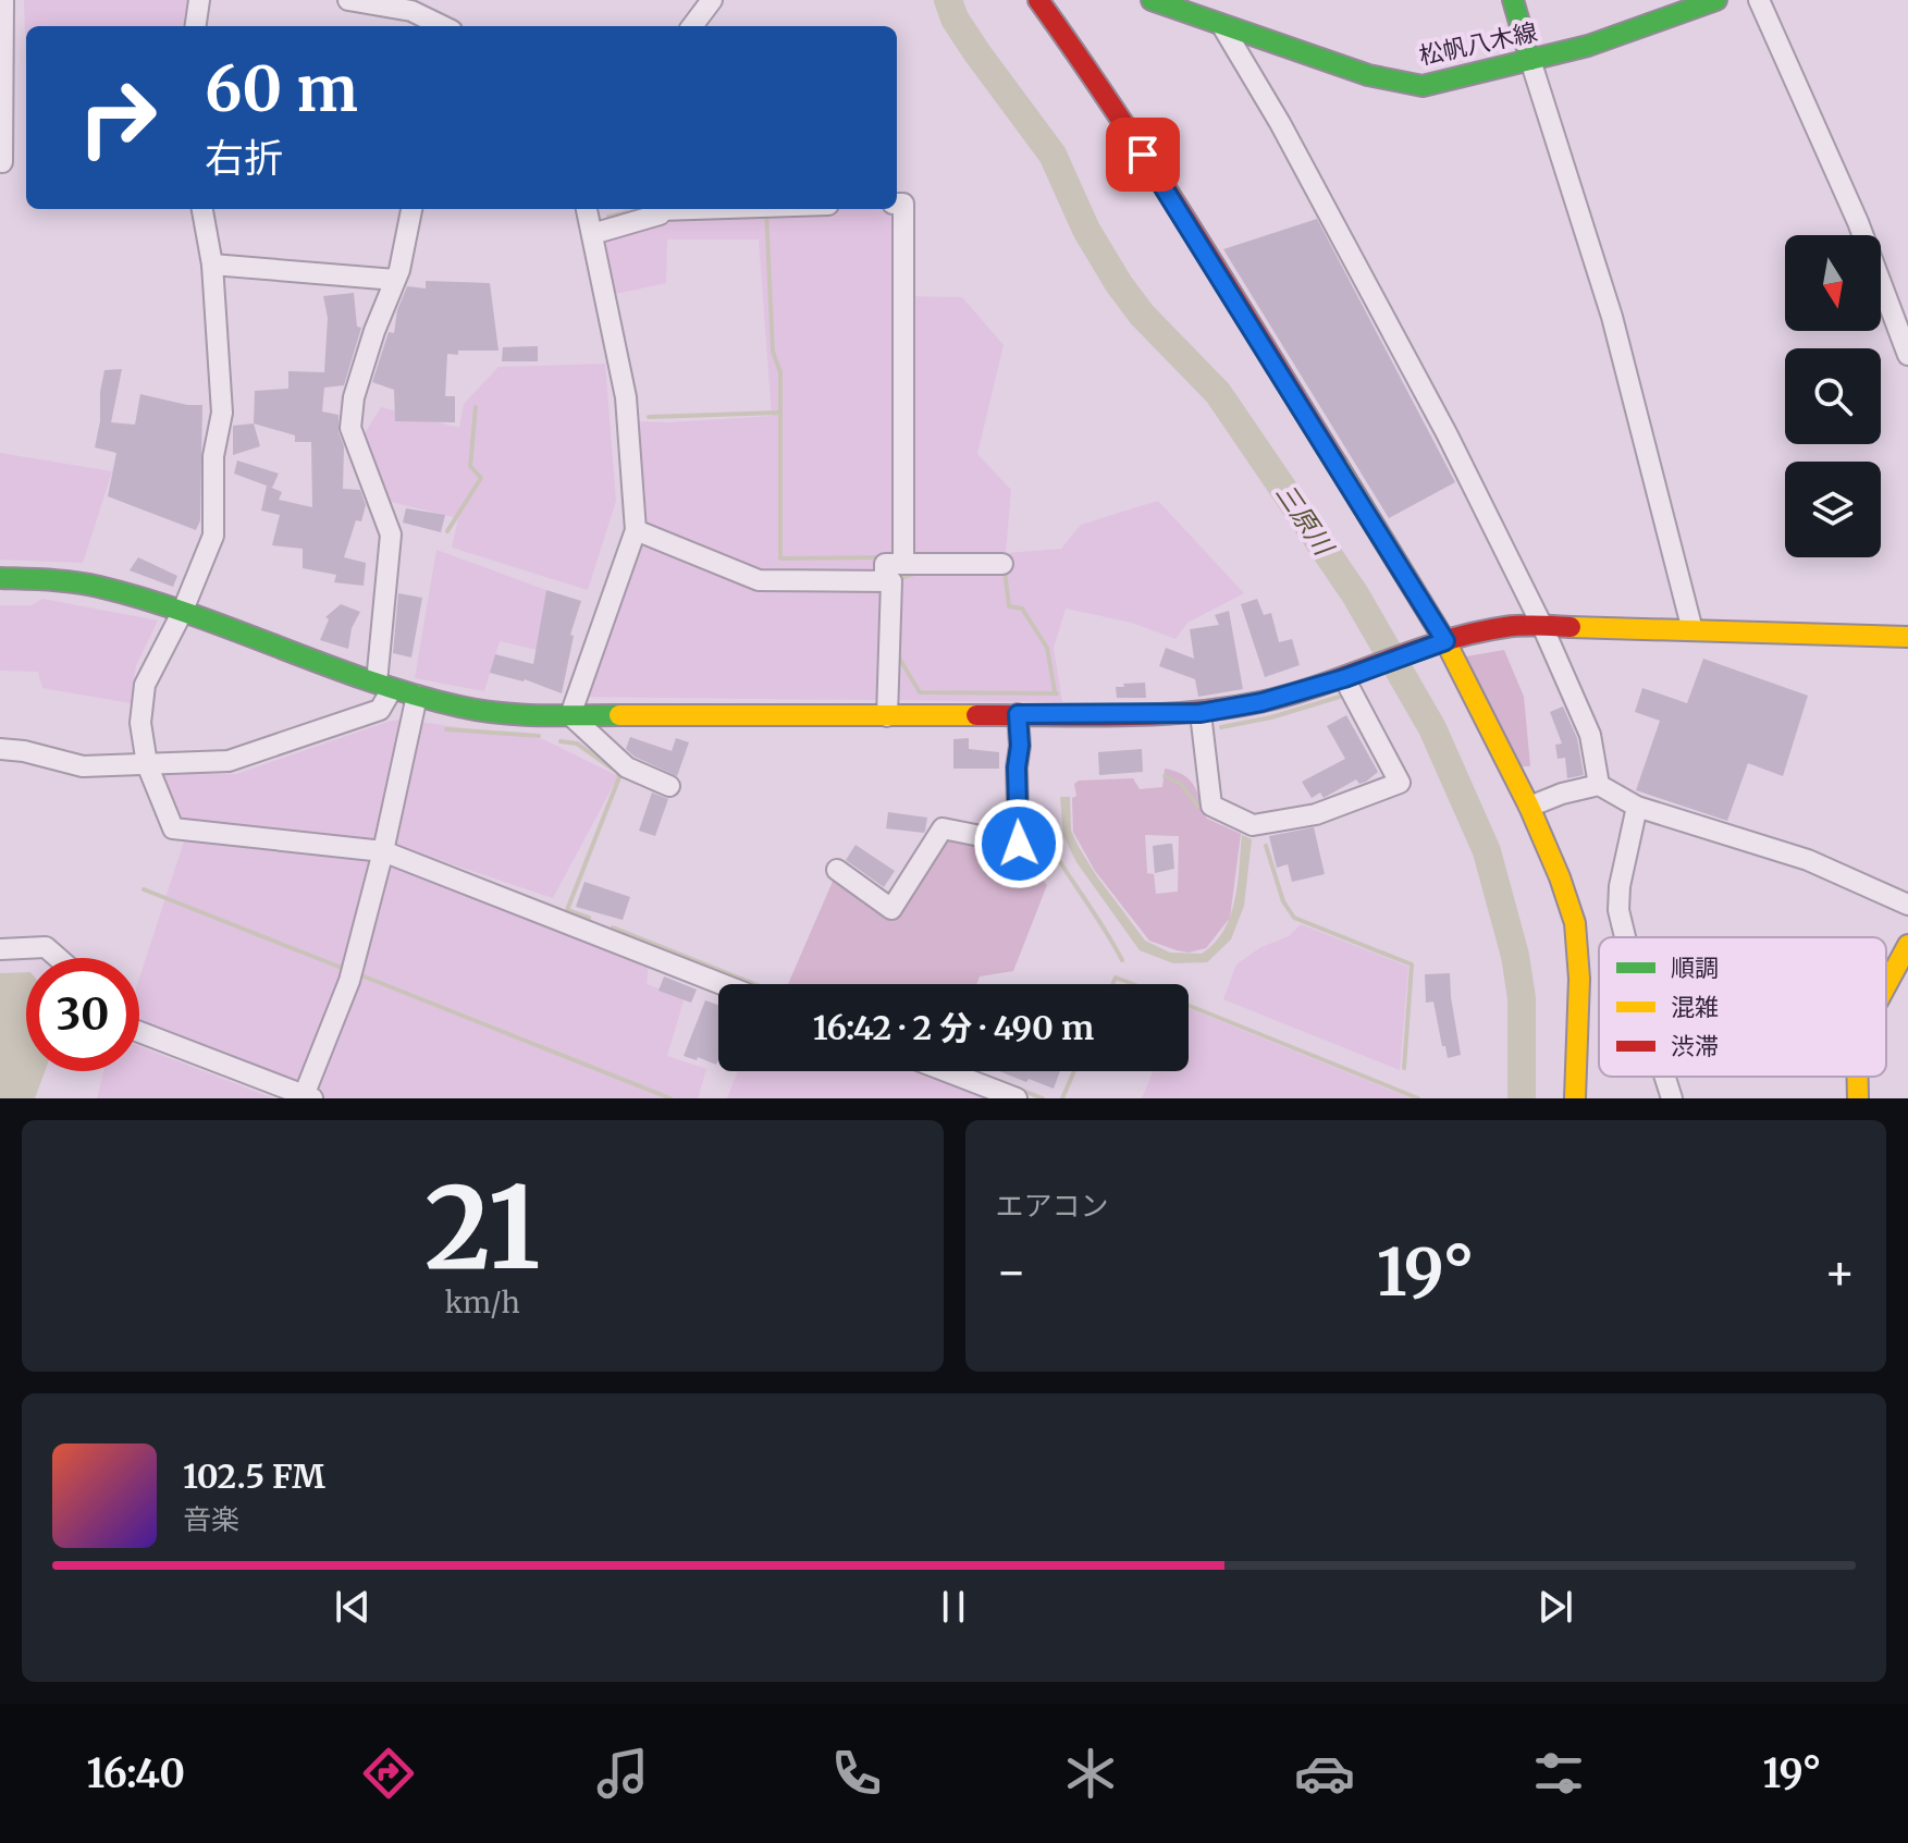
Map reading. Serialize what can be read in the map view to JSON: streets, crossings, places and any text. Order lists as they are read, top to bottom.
{
  "streets": {
    "street": ["松帆八木線"]
  },
  "water": ["三原川"],
  "legend": ["順調", "混雑", "渋滞"],
  "north": "bottom",
  "page": {
    "turn": ["60 m", "右折"],
    "limit": "30",
    "trip": "16:42 · 2 分 · 490 m",
    "tile": [
      ["21", "km/h"],
      "エアコン"
    ],
    "heat": ["−", "19°", "+"],
    "song": ["102.5 FM", "音楽"],
    "tabs": ["16:40", "19°"]
  }
}
